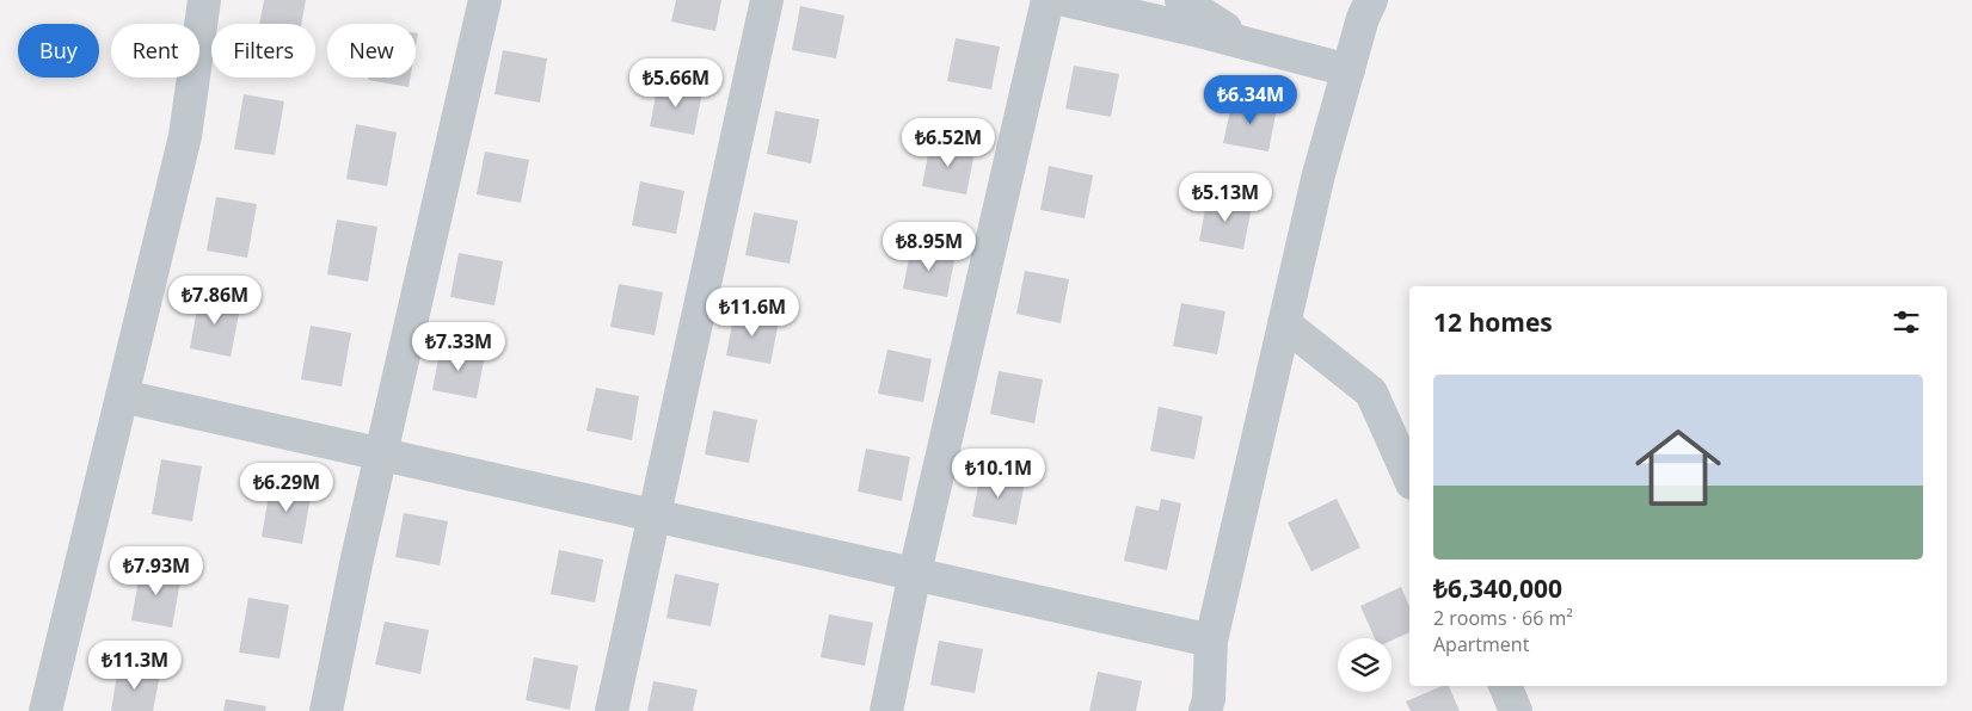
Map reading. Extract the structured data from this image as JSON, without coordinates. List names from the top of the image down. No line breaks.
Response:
{"page":{"chip":["Buy","Rent","Filters","New"],"price":["₺5.66M","₺6.34M","₺6.52M","₺5.13M","₺8.95M","₺7.86M","₺11.6M","₺7.33M","₺10.1M","₺6.29M","₺7.93M","₺11.3M"],"heading":"12 homes","list":[{"name":"₺6,340,000","note":"2 rooms · 66 m² · Apartment"}]}}
